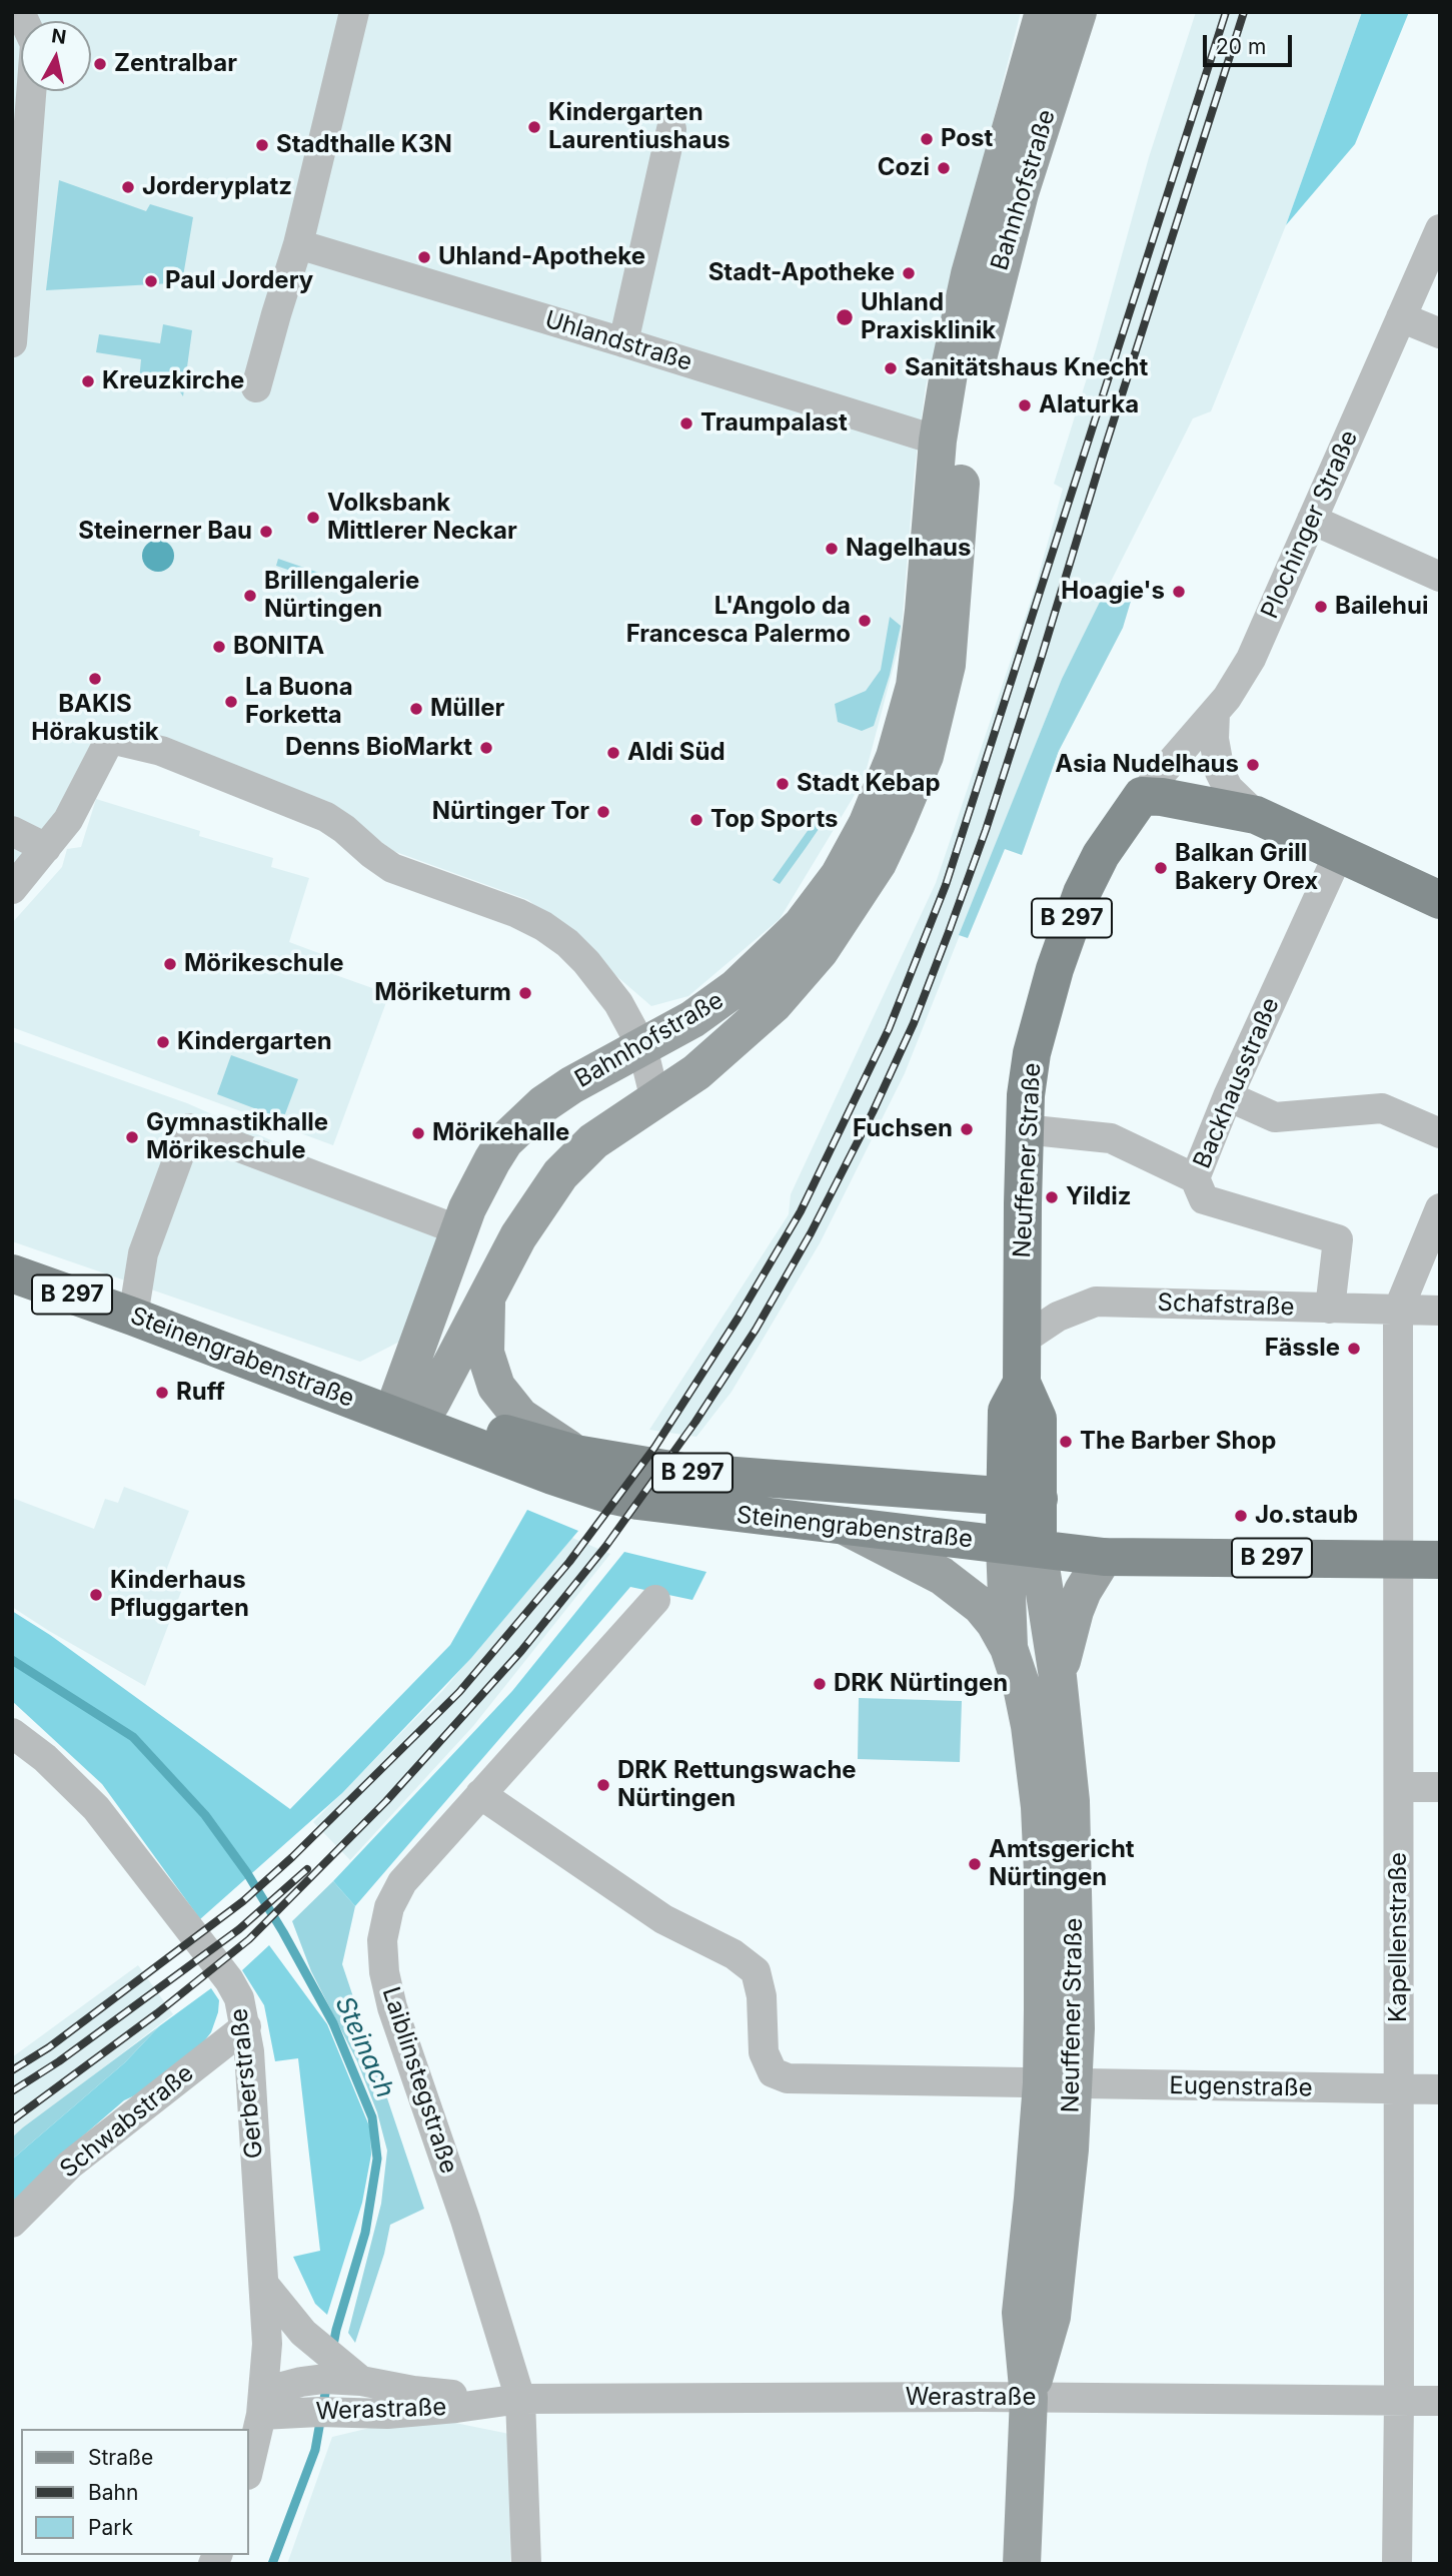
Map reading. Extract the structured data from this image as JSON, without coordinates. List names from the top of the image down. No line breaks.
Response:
{"streets":{"main road":["Bahnhofstraße","B 297","Neuffener Straße","Steinengrabenstraße"],"street":["Uhlandstraße","Plochinger Straße","Backhausstraße","Schafstraße","Kapellenstraße","Laiblinstegstraße","Gerberstraße","Eugenstraße","Schwabstraße","Werastraße"]},"crossings":[["Bahnhofstraße","Uhlandstraße"],["Bahnhofstraße","Steinengrabenstraße"],["Plochinger Straße","Neuffener Straße"],["B 297","Neuffener Straße"],["B 297","Steinengrabenstraße"],["B 297","Kapellenstraße"],["Backhausstraße","Schafstraße"],["Neuffener Straße","Schafstraße"],["Neuffener Straße","Steinengrabenstraße"],["Neuffener Straße","Laiblinstegstraße"],["Neuffener Straße","Eugenstraße"],["Neuffener Straße","Werastraße"],["Schafstraße","Kapellenstraße"],["Kapellenstraße","Eugenstraße"],["Kapellenstraße","Werastraße"],["Laiblinstegstraße","Werastraße"],["Gerberstraße","Schwabstraße"],["Gerberstraße","Werastraße"]],"water":["Steinach"],"places":["Zentralbar","Kindergarten Laurentiushaus","Post","Stadthalle K3N","Cozi","Jorderyplatz","Uhland-Apotheke","Stadt-Apotheke","Paul Jordery","Uhland Praxisklinik","Sanitätshaus Knecht","Kreuzkirche","Alaturka","Traumpalast","Volksbank Mittlerer Neckar","Steinerner Bau","Nagelhaus","Hoagie's","Brillengalerie Nürtingen","Bailehui","L'Angolo da Francesca Palermo","BONITA","BAKIS Hörakustik","La Buona Forketta","Müller","Denns BioMarkt","Aldi Süd","Asia Nudelhaus","Stadt Kebap","Nürtinger Tor","Top Sports","Balkan Grill Bakery Orex","Mörikeschule","Möriketurm","Kindergarten","Fuchsen","Mörikehalle","Gymnastikhalle Mörikeschule","Yildiz","Fässle","Ruff","The Barber Shop","Jo.staub","Kinderhaus Pfluggarten","DRK Nürtingen","DRK Rettungswache Nürtingen","Amtsgericht Nürtingen"],"legend":["Straße","Bahn","Park"],"scale_bar":"20 m","north":"top"}
